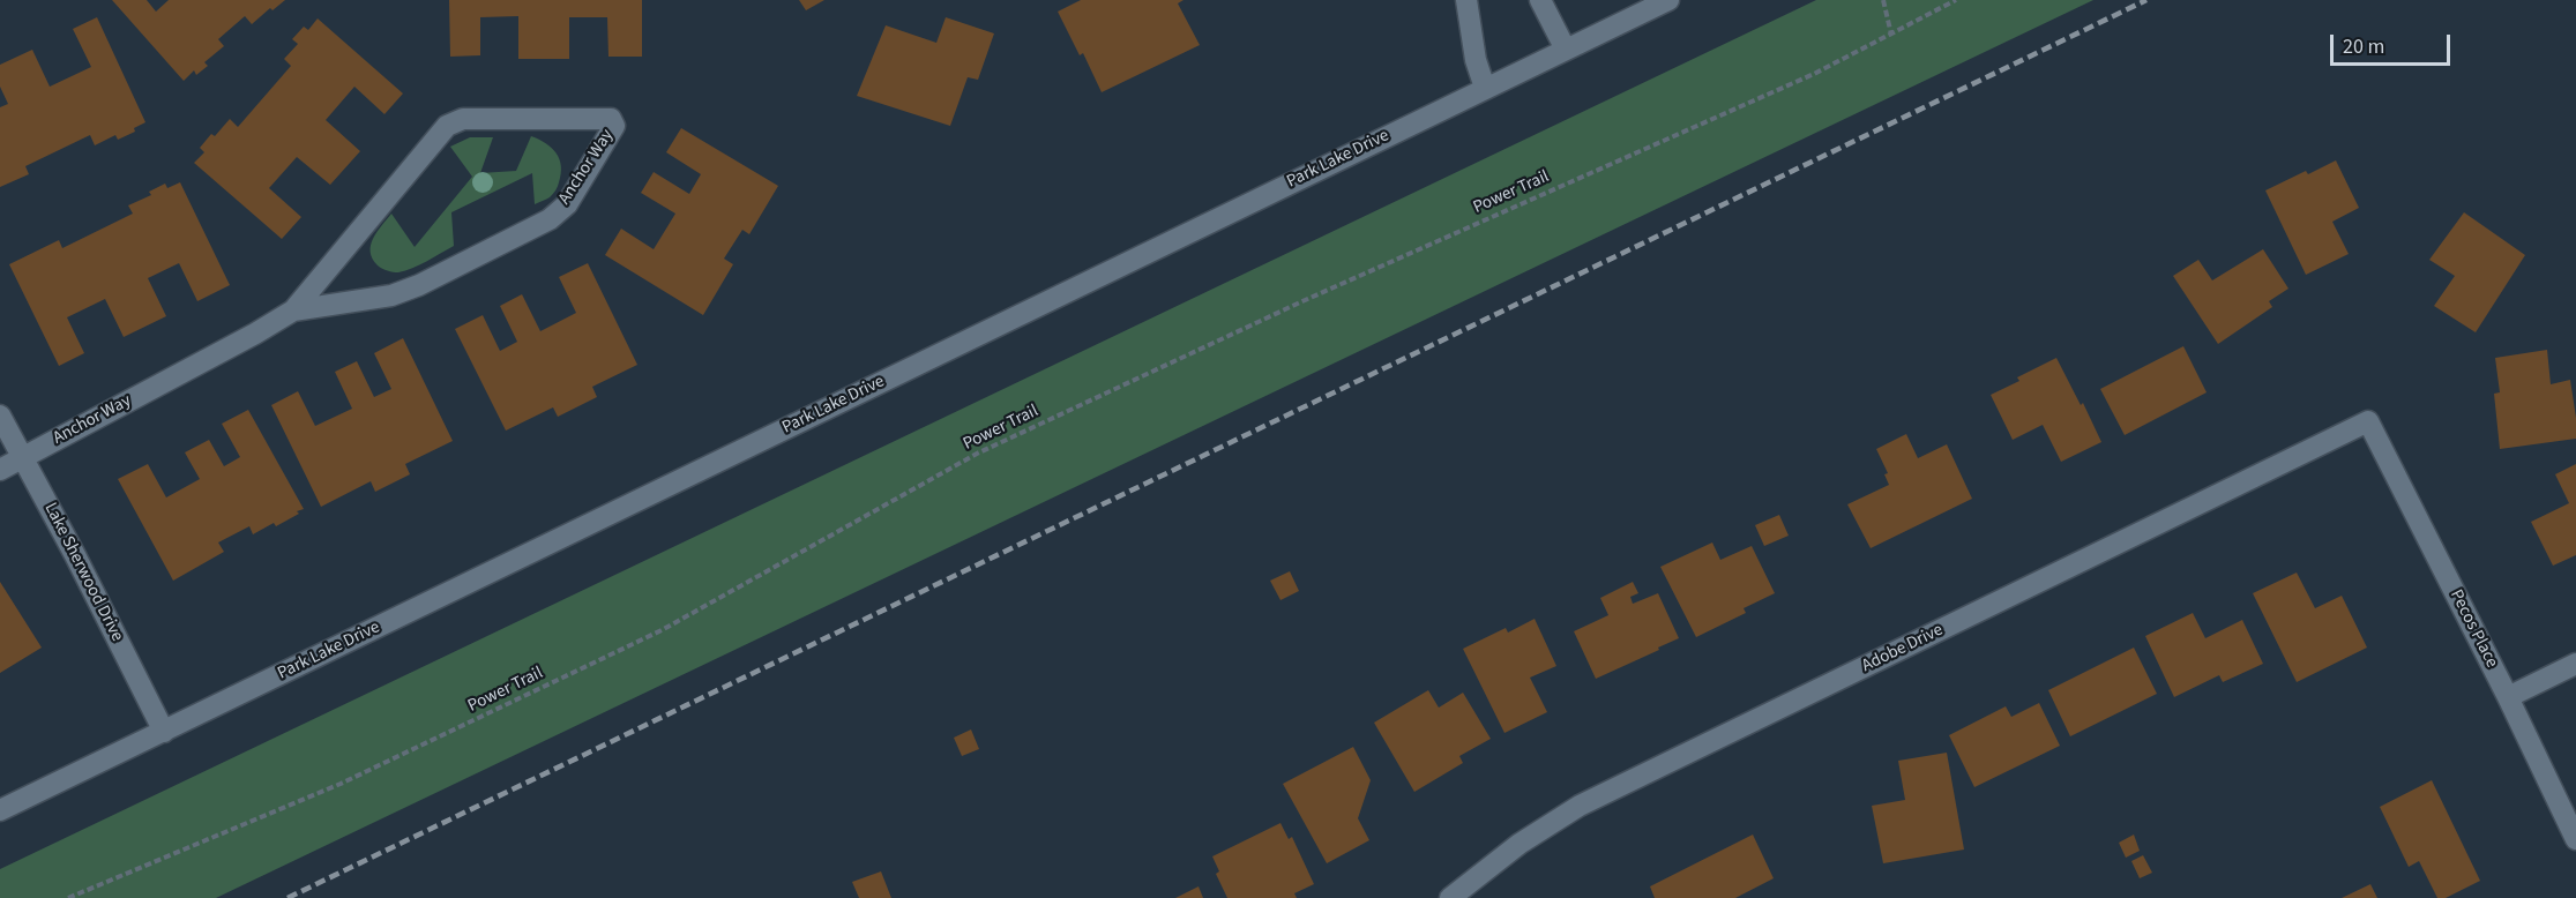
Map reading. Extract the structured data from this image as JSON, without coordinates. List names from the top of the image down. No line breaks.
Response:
{"streets":{"street":["Park Lake Drive","Anchor Way","Lake Sherwood Drive","Pecos Place","Adobe Drive"],"path":["Power Trail"]},"crossings":[["Park Lake Drive","Lake Sherwood Drive"],["Anchor Way","Lake Sherwood Drive"],["Pecos Place","Adobe Drive"]],"scale_bar":"20 m"}
